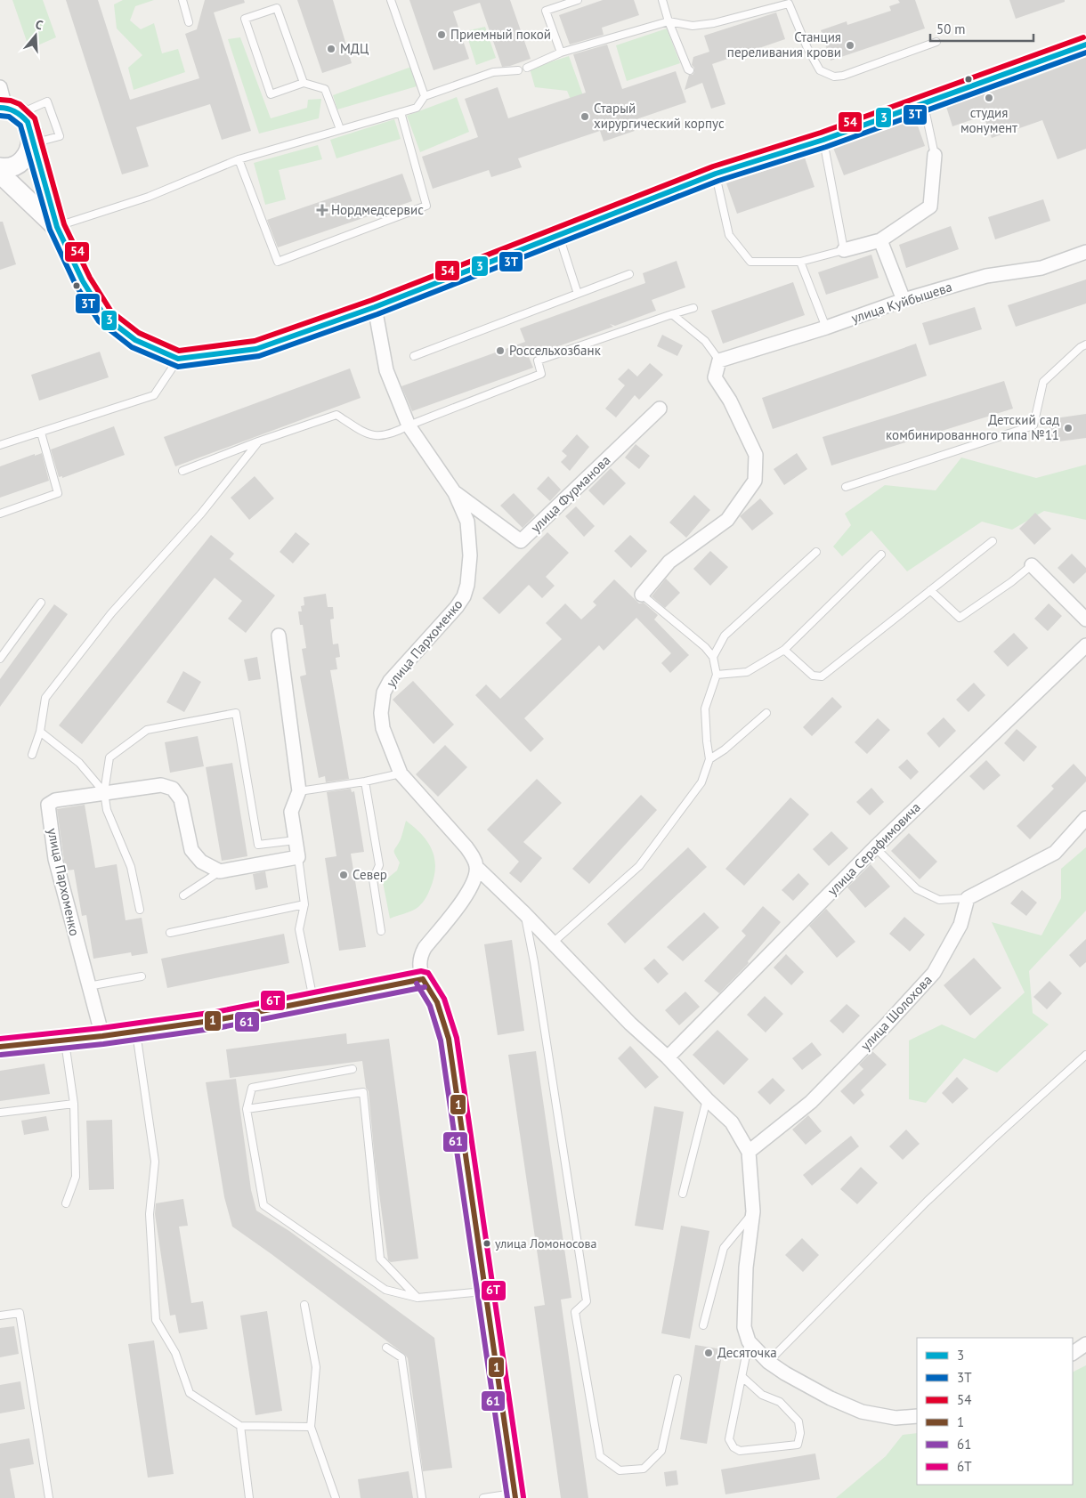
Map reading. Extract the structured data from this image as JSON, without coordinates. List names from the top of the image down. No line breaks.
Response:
{"streets":{"street":["улица Куйбышева","улица Фурманова","улица Пархоменко","улица Серафимовича","улица Шолохова"]},"crossings":[["улица Фурманова","улица Пархоменко"]],"places":{"other":["Приемный покой","Станция переливания крови","МДЦ","студия монумент","Старый хирургический корпус","Россельхозбанк","Детский сад комбинированного типа №11","Север","улица Ломоносова","Десяточка"],"health":["Нордмедсервис"]},"lines":["transit line 54","transit line 3","transit line 3Т","transit line 6Т","transit line 1","transit line 61"],"legend":["3","3Т","54","1","61","6Т"],"scale_bar":"50 m","north":"top"}
